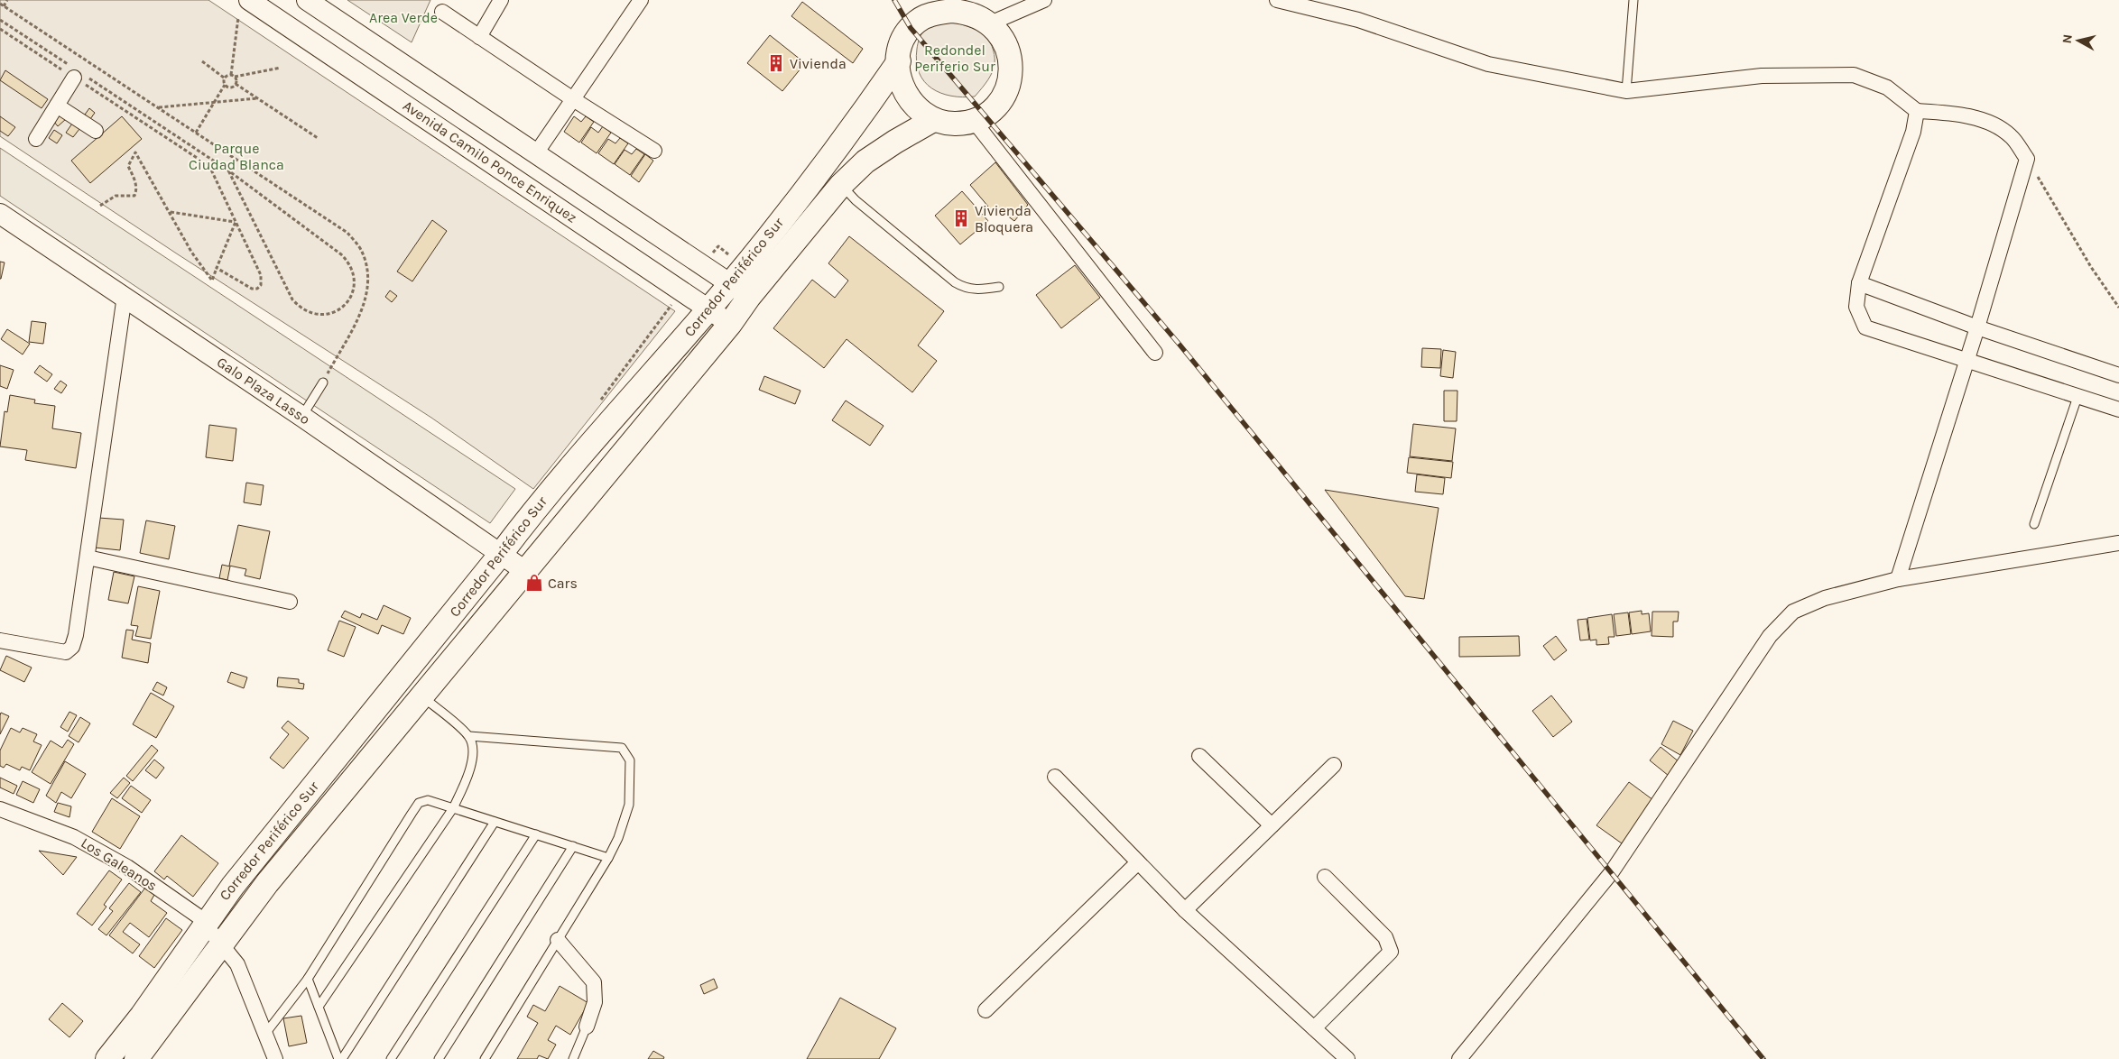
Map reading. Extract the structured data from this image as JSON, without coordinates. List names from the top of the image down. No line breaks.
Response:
{"streets":{"main road":["Avenida Camilo Ponce Enriquez","Corredor Periférico Sur","Galo Plaza Lasso"],"street":["Los Galeanos"]},"crossings":[["Avenida Camilo Ponce Enriquez","Corredor Periférico Sur"],["Corredor Periférico Sur","Galo Plaza Lasso"],["Corredor Periférico Sur","Los Galeanos"]],"parks":["Area Verde","Redondel Periferio Sur","Parque Ciudad Blanca"],"places":{"building":["Vivienda","Vivienda Bloquera"],"shop":["Cars"]},"north":"left"}
